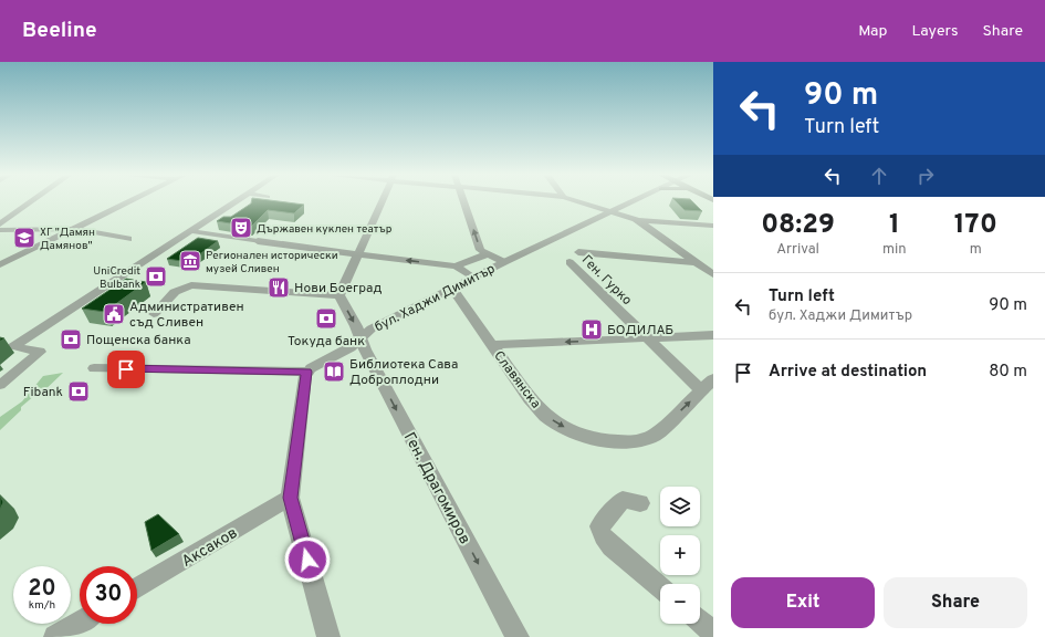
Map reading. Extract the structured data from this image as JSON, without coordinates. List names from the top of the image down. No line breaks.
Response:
{"streets":{"street":["Ген. Гурко","бул. Хаджи Димитър","Славянска","Ген. Драгомиров","Аксаков"]},"crossings":[["Ген. Гурко","Славянска"],["бул. Хаджи Димитър","Славянска"],["бул. Хаджи Димитър","Ген. Драгомиров"]],"one_way":["Ген. Драгомиров"],"places":{"theatre":["Държавен куклен театър"],"school or university":["ХГ \"Дамян Дамянов\""],"museum":["Регионален исторически музей Сливен"],"bank":["UniCredit Bulbank","Токуда банк","Пощенска банка","Fibank"],"restaurant":["Нови Боеград"],"public building":["Административен съд Сливен"],"hospital":["БОДИЛАБ"],"library":["Библиотека Сава Доброплодни"]},"page":{"header":"Beeline","nav":["Map","Layers","Share"],"turn":["90 m","Turn left"],"eta":["08:29","Arrival","1","min","170","m"],"list":[{"name":"Turn left","note":"бул. Хаджи Димитър","value":"90 m"},{"name":"Arrive at destination","value":"80 m"}],"map_buttons":["+","−"],"speed":"20 km/h","limit":"30","buttons":["Exit","Share"]}}
